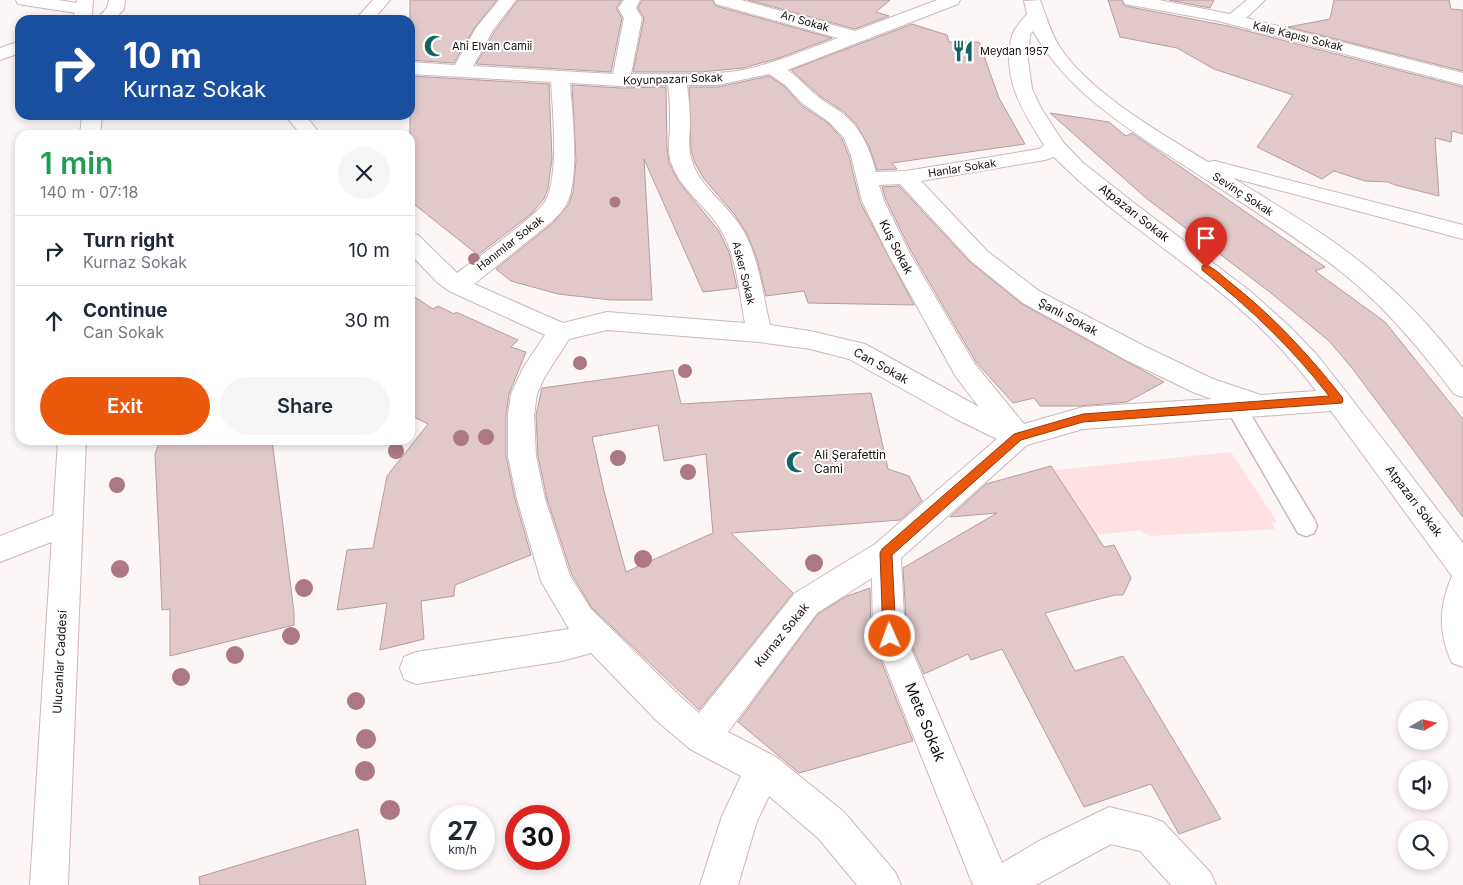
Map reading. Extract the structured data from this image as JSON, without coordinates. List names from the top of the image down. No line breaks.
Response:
{"streets":{"street":["Kale Kapısı Sokak","Koyunpazarı Sokak","Hanlar Sokak","Sevinç Sokak","Atpazarı Sokak","Hanımlar Sokak","Kuş Sokak","Asker Sokak","Şanlı Sokak","Can Sokak","Kurnaz Sokak","Ulucanlar Caddesi","Mete Sokak"]},"crossings":[["Koyunpazarı Sokak","Hanımlar Sokak"],["Koyunpazarı Sokak","Kuş Sokak"],["Koyunpazarı Sokak","Asker Sokak"],["Hanlar Sokak","Atpazarı Sokak"],["Hanlar Sokak","Kuş Sokak"],["Hanlar Sokak","Şanlı Sokak"],["Sevinç Sokak","Atpazarı Sokak"],["Kuş Sokak","Can Sokak"],["Kuş Sokak","Kurnaz Sokak"],["Asker Sokak","Can Sokak"],["Can Sokak","Kurnaz Sokak"],["Kurnaz Sokak","Mete Sokak"]],"places":{"mosque":["Ahi Elvan Camii","Ali Şerafettin Cami"],"restaurant":["Meydan 1957"]},"north":"right","page":{"turn":["10 m","Kurnaz Sokak"],"heading":["1 min","140 m · 07:18"],"list":[{"name":"Turn right","note":"Kurnaz Sokak","value":"10 m"},{"name":"Continue","note":"Can Sokak","value":"30 m"}],"buttons":["Exit","Share"],"speed":"27 km/h","limit":"30"}}
